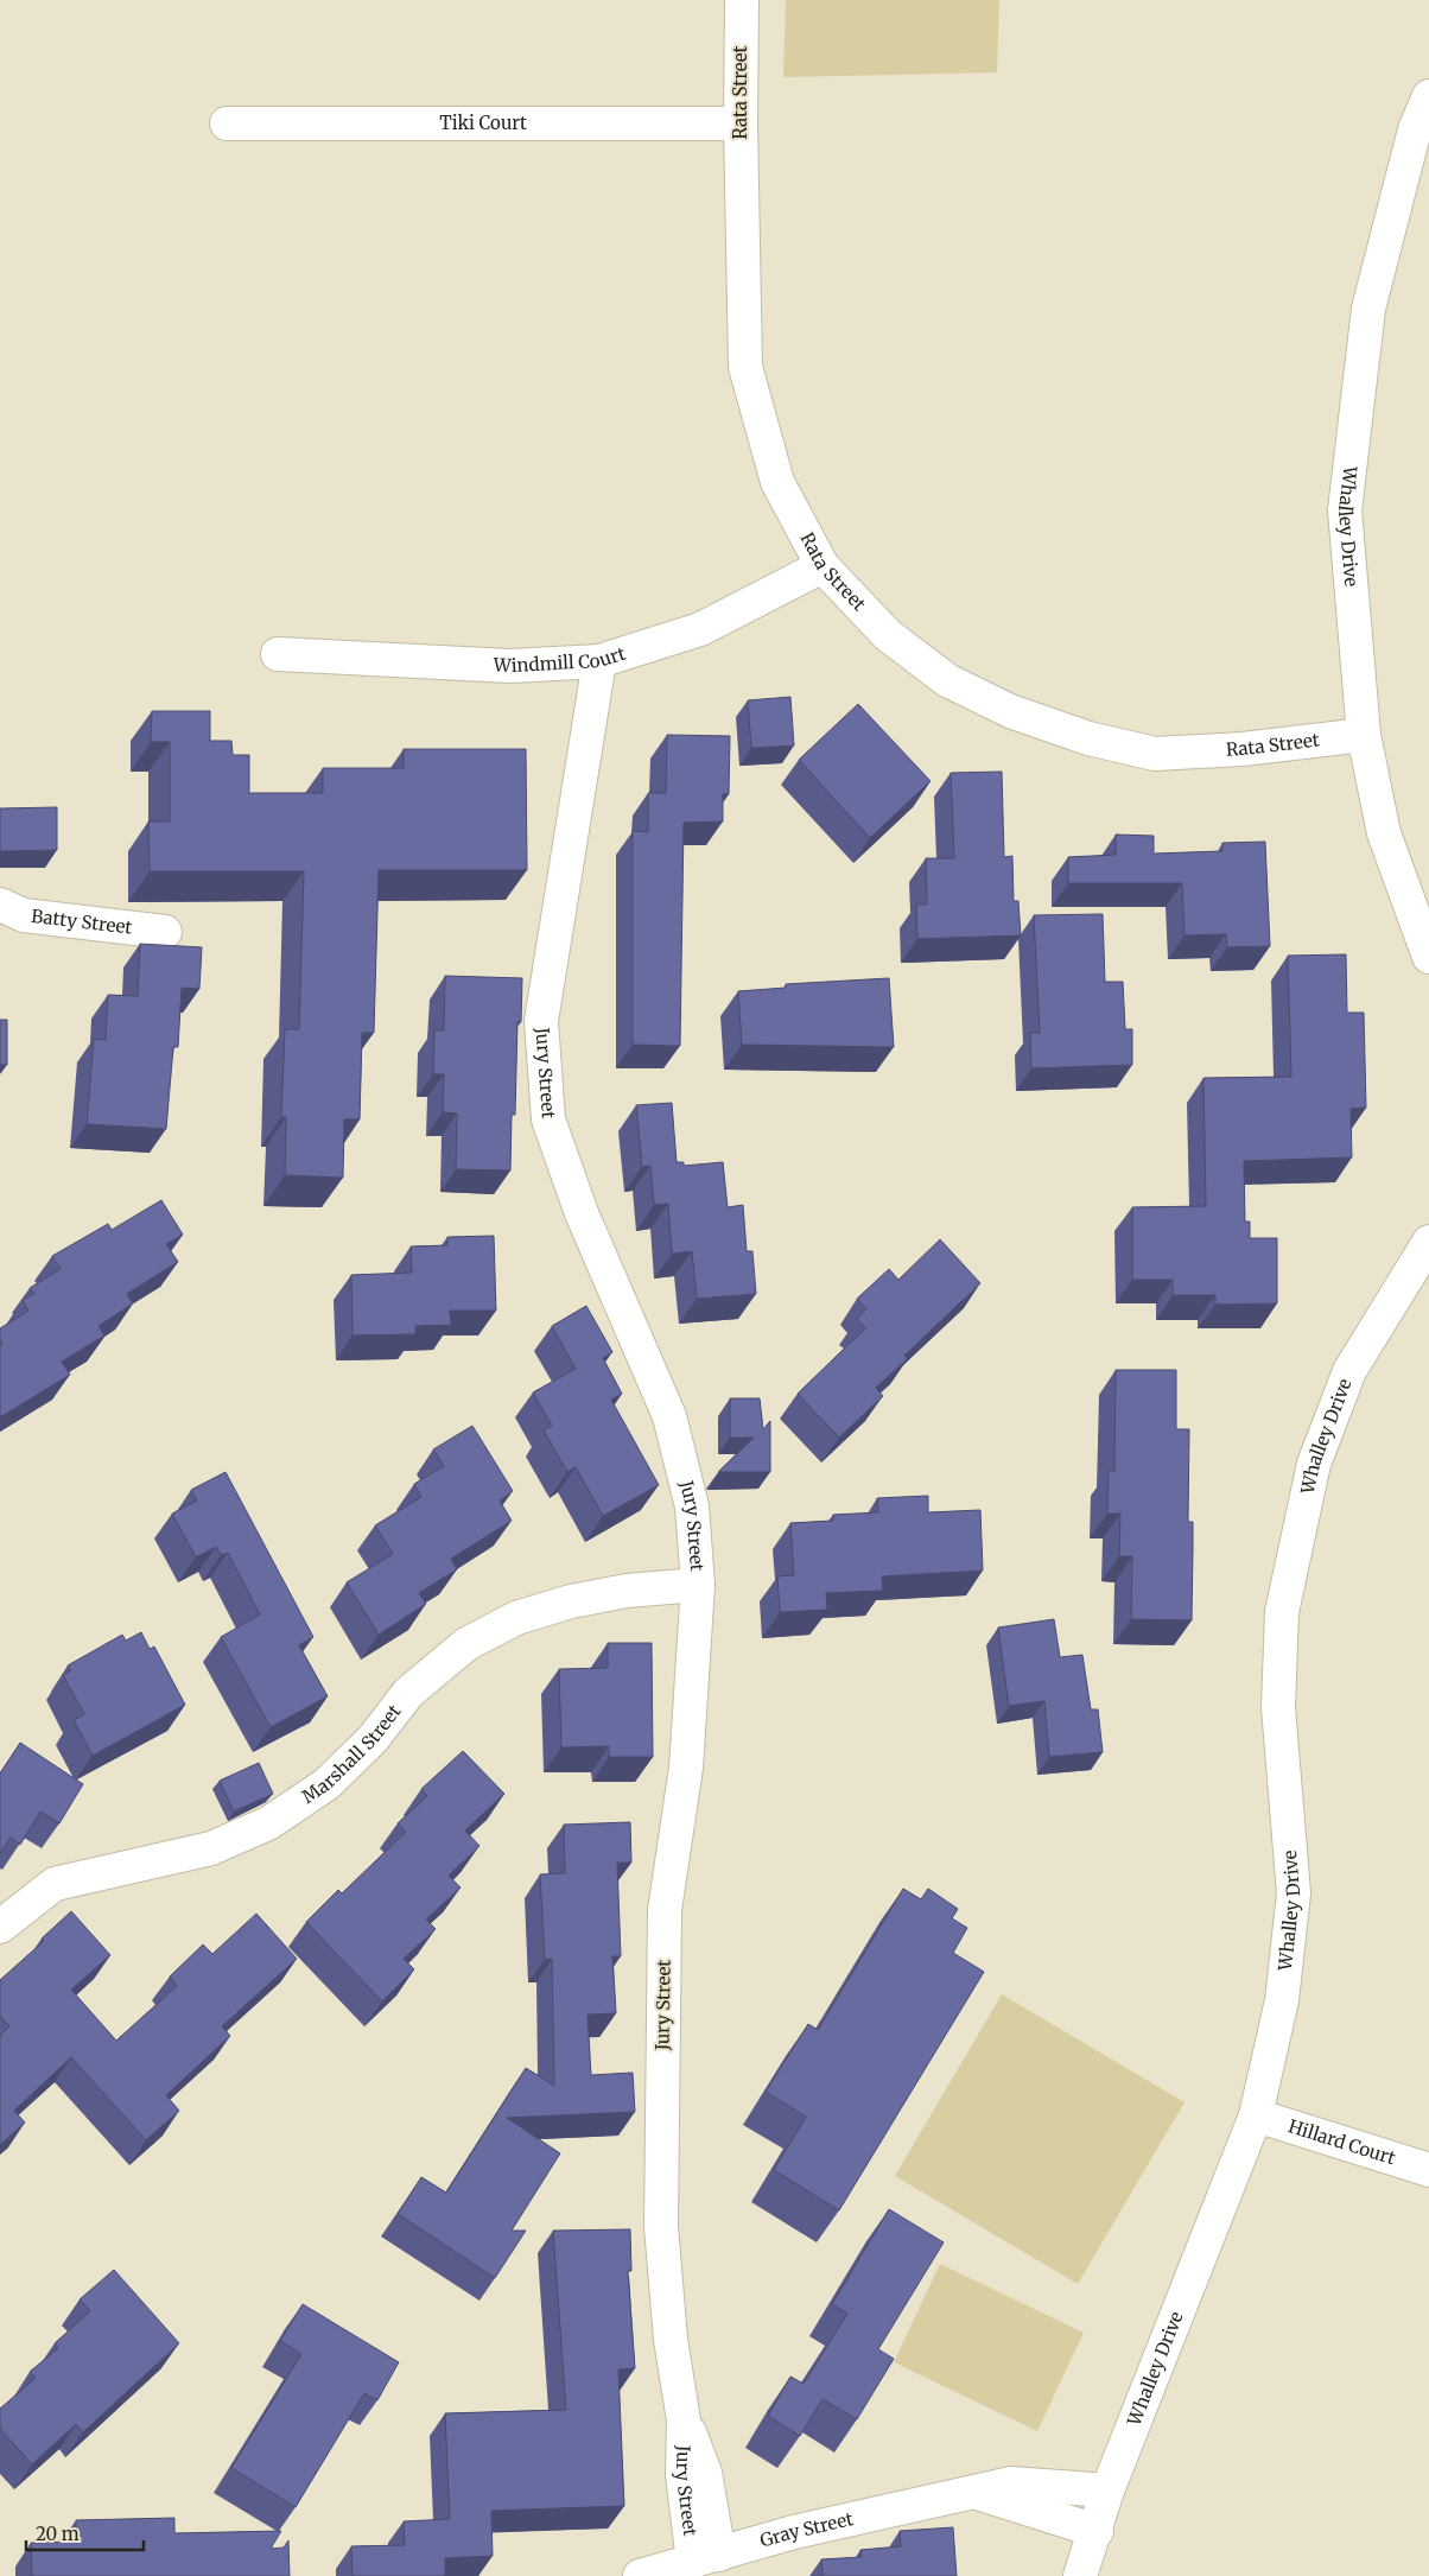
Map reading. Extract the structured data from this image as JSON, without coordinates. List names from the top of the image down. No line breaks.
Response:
{"streets":{"street":["Rata Street","Tiki Court","Whalley Drive","Windmill Court","Batty Street","Jury Street","Marshall Street","Hillard Court","Gray Street"]},"crossings":[["Rata Street","Tiki Court"],["Rata Street","Whalley Drive"],["Rata Street","Windmill Court"],["Whalley Drive","Hillard Court"],["Whalley Drive","Gray Street"],["Windmill Court","Jury Street"],["Jury Street","Marshall Street"],["Jury Street","Gray Street"]],"scale_bar":"20 m"}
